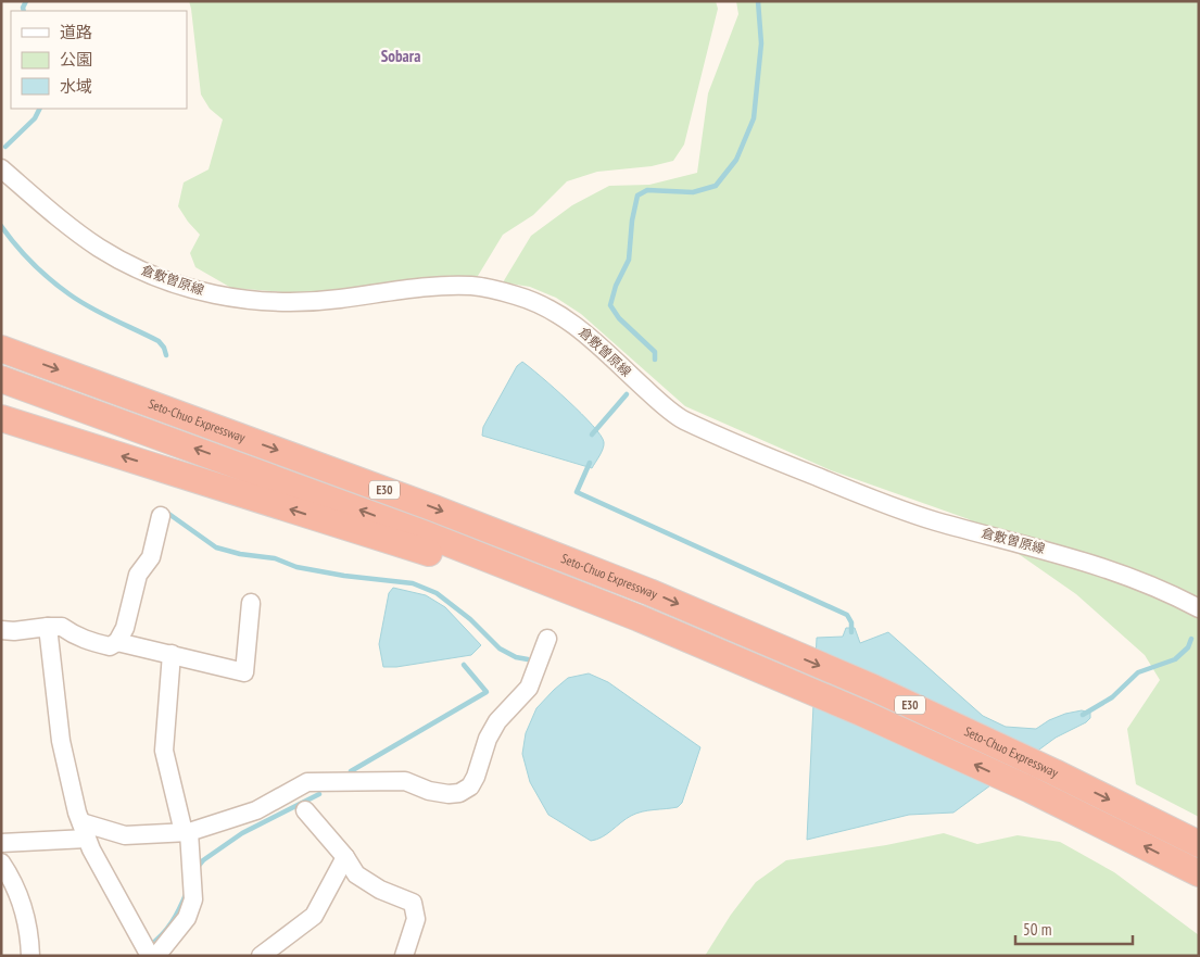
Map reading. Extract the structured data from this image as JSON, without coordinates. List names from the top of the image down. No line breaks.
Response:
{"streets":{"highway":["Seto-Chuo Expressway","E30"],"street":["倉敷曽原線"]},"districts":["Sobara"],"legend":["道路","公園","水域"],"scale_bar":"50 m"}
